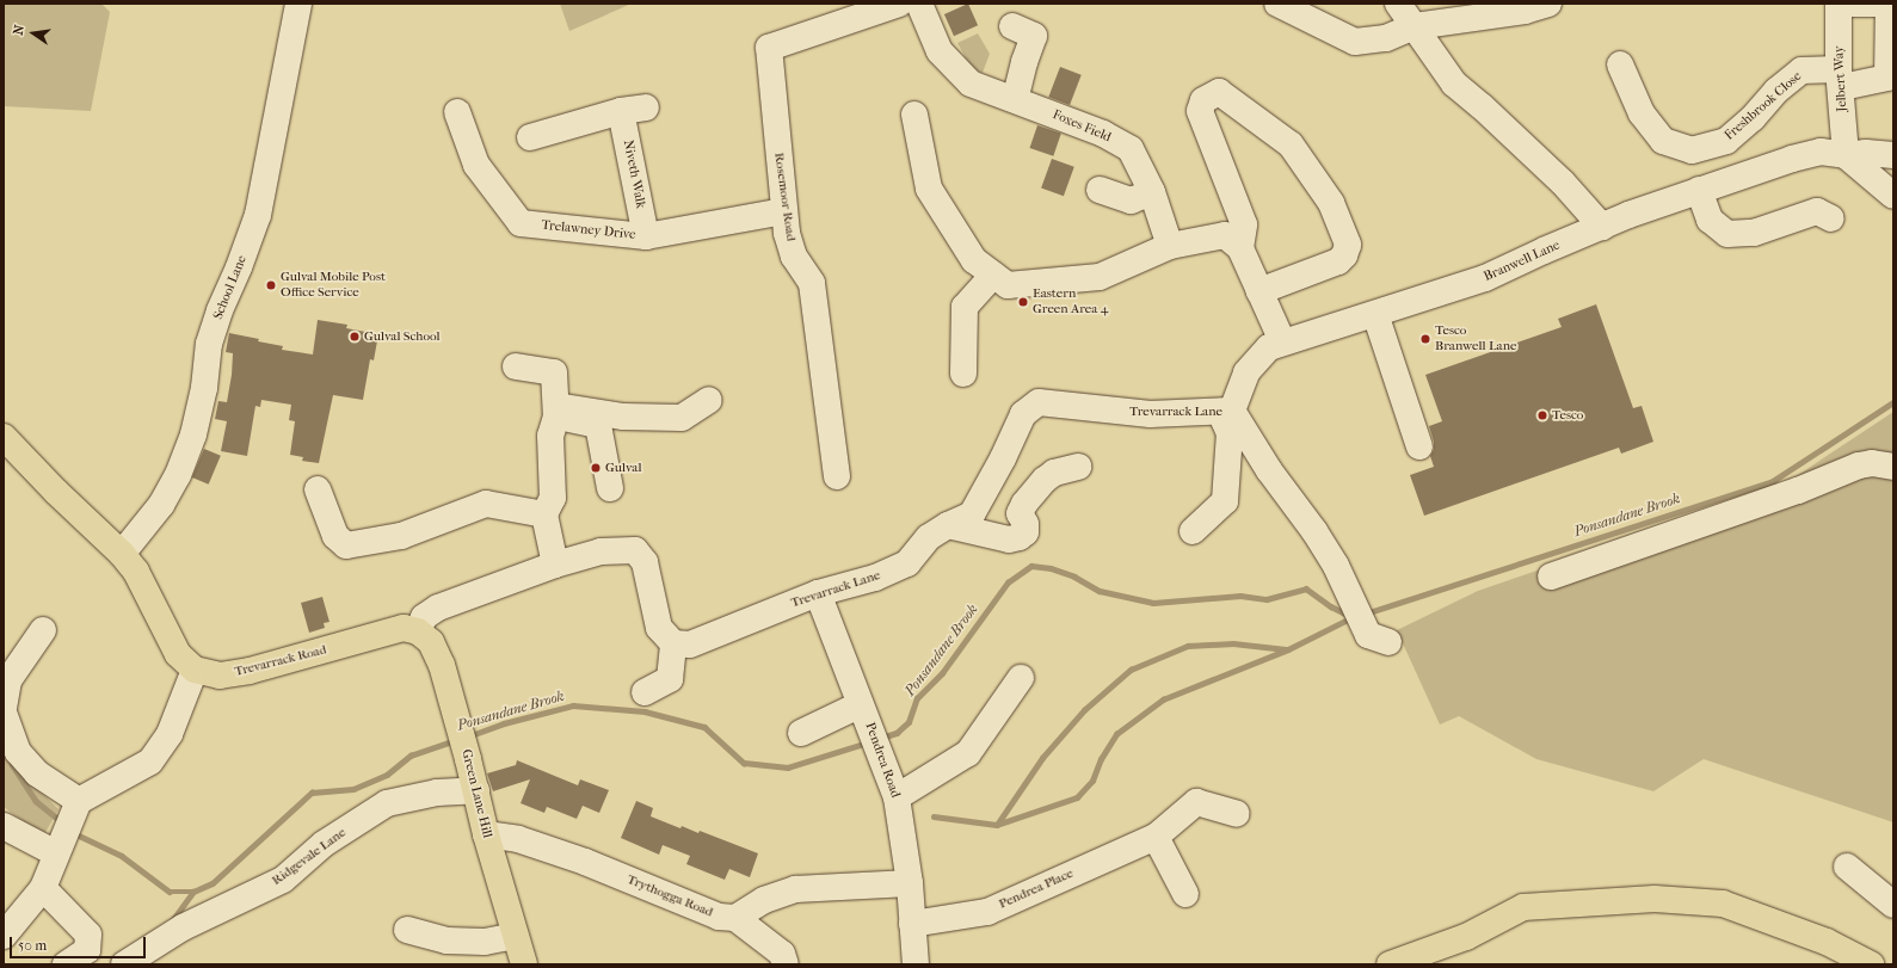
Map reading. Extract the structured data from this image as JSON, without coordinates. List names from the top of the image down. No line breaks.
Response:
{"streets":{"main road":["Trevarrack Road","Green Lane Hill"],"street":["Jelbert Way","Freshbrook Close","Foxes Field","Niveth Walk","Rosemoor Road","Trelawney Drive","Branwell Lane","School Lane","Trevarrack Lane","Pendrea Road","Ridgevale Lane","Pendrea Place","Trythogga Road"]},"crossings":[["Jelbert Way","Freshbrook Close"],["Jelbert Way","Branwell Lane"],["Niveth Walk","Trelawney Drive"],["Rosemoor Road","Trelawney Drive"],["Branwell Lane","Trevarrack Lane"],["Trevarrack Lane","Pendrea Road"],["Trevarrack Road","Green Lane Hill"],["Pendrea Road","Pendrea Place"],["Green Lane Hill","Ridgevale Lane"],["Green Lane Hill","Trythogga Road"]],"water":["Ponsandane Brook"],"places":["Gulval Mobile Post Office Service","Eastern Green Area 4","Gulval School","Tesco Branwell Lane","Tesco","Gulval"],"scale_bar":"50 m","north":"left"}
